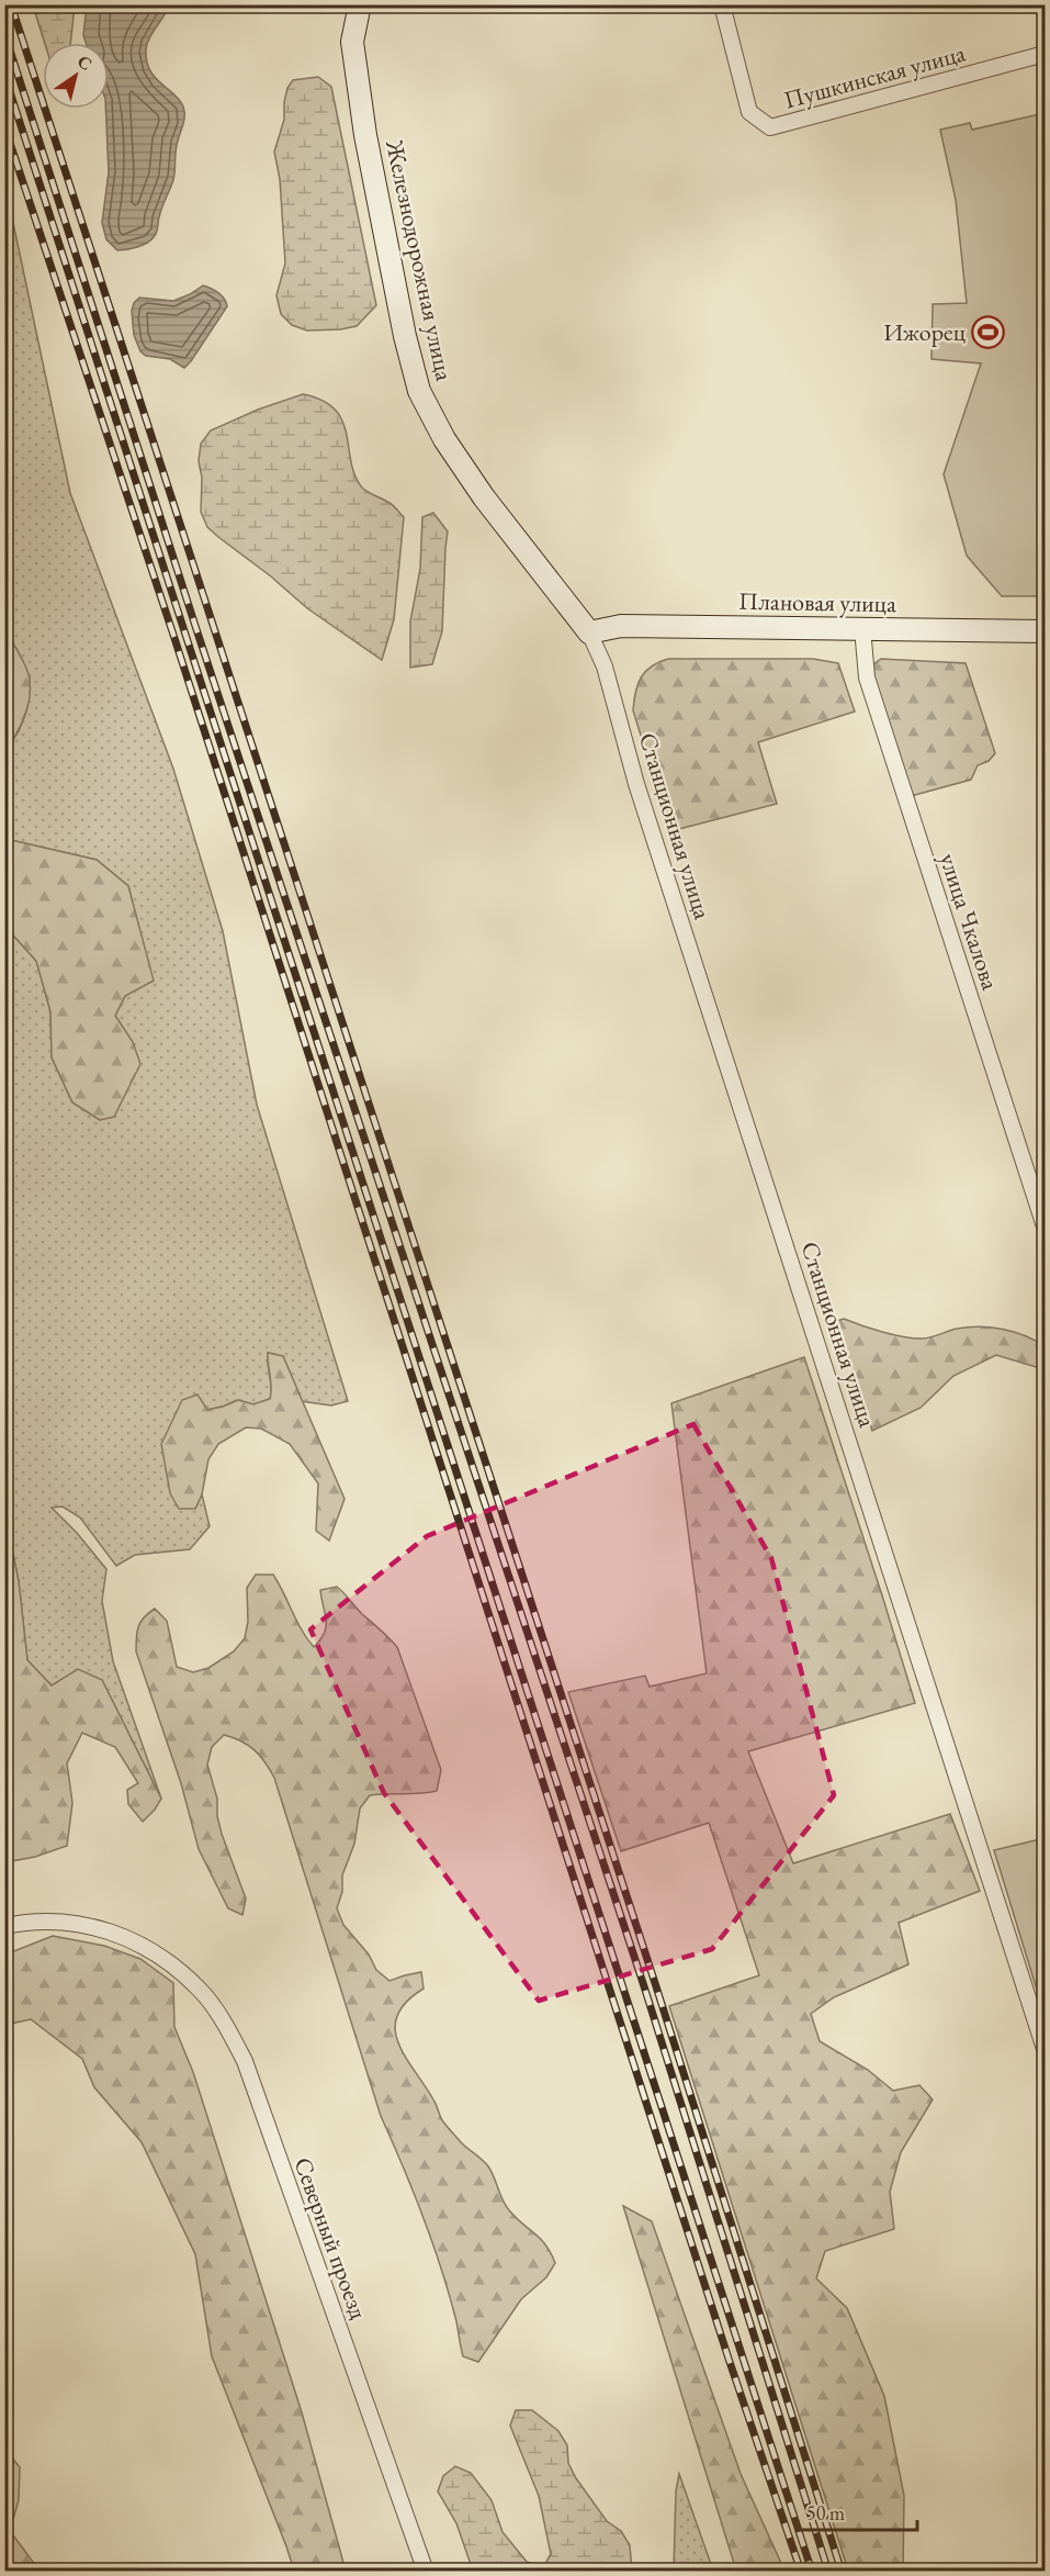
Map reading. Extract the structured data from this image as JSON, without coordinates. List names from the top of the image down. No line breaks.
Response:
{"streets":{"street":["Пушкинская улица","Железнодорожная улица","Плановая улица","Станционная улица","улица Чкалова","Северный проезд"]},"crossings":[["Железнодорожная улица","Плановая улица"],["Железнодорожная улица","Станционная улица"],["Плановая улица","Станционная улица"],["Плановая улица","улица Чкалова"]],"places":{"sports":["Ижорец"]},"scale_bar":"50 m","north":"top right"}
